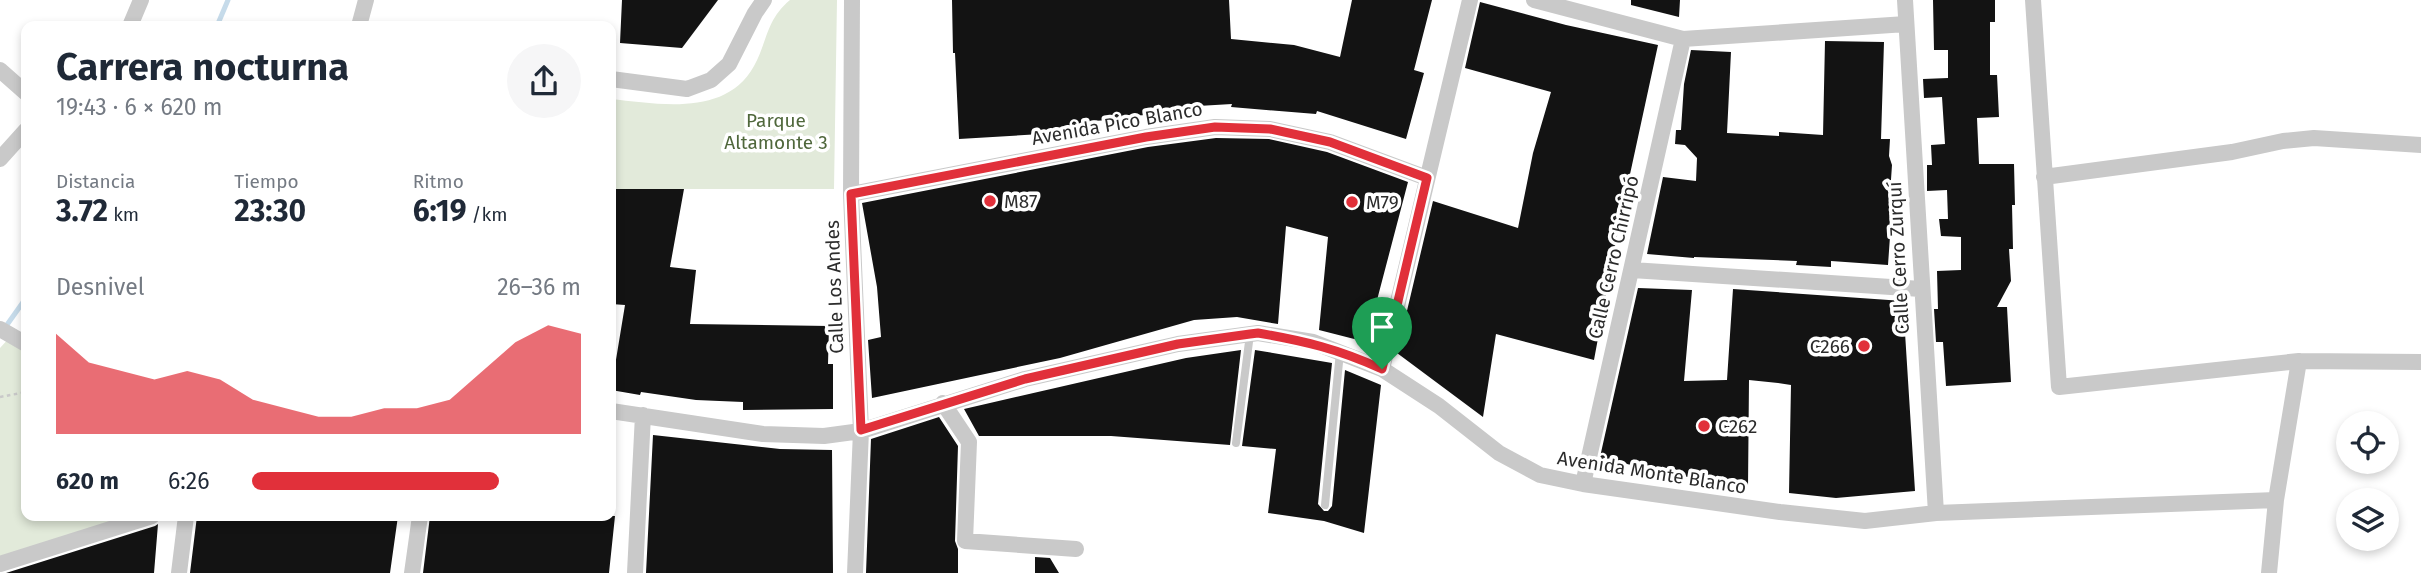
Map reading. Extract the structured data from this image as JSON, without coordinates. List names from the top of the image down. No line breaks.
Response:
{"streets":{"street":["Avenida Pico Blanco","Calle Cerro Chirripó","Calle Cerro Zurquí","Calle Los Andes","Avenida Monte Blanco"]},"crossings":[["Avenida Pico Blanco","Calle Los Andes"],["Calle Cerro Chirripó","Avenida Monte Blanco"],["Calle Cerro Zurquí","Avenida Monte Blanco"],["Calle Los Andes","Avenida Monte Blanco"]],"parks":["Parque Altamonte 3"],"places":["M87","M79","C266","C262"],"page":{"heading":["Carrera nocturna","19:43 · 6 × 620 m"],"stats":[["Distancia","3.72 km"],["Tiempo","23:30"],["Ritmo","6:19 /km"]],"chart":["Desnivel","26–36 m"],"list":[{"name":"620 m","note":"6:26"}]}}
